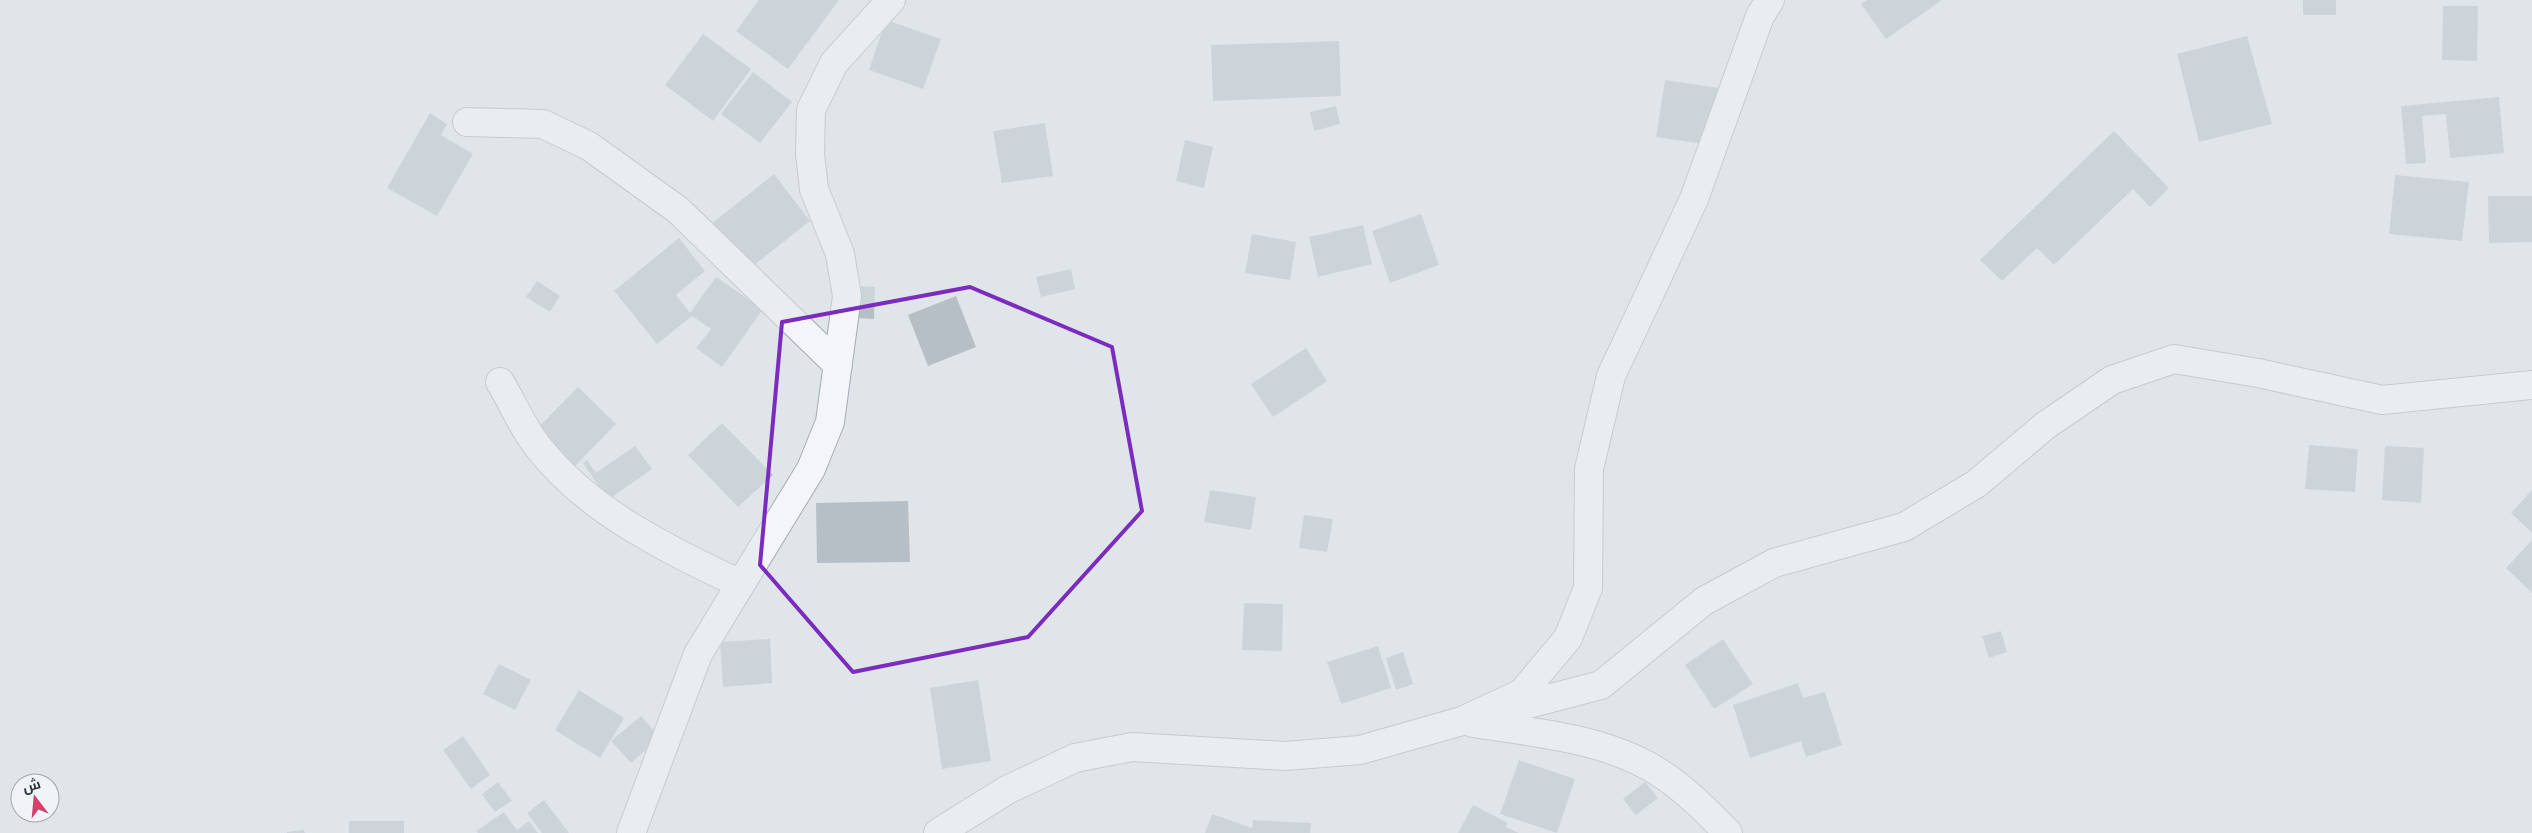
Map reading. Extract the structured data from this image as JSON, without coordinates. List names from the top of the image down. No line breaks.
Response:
{"north":"top"}
